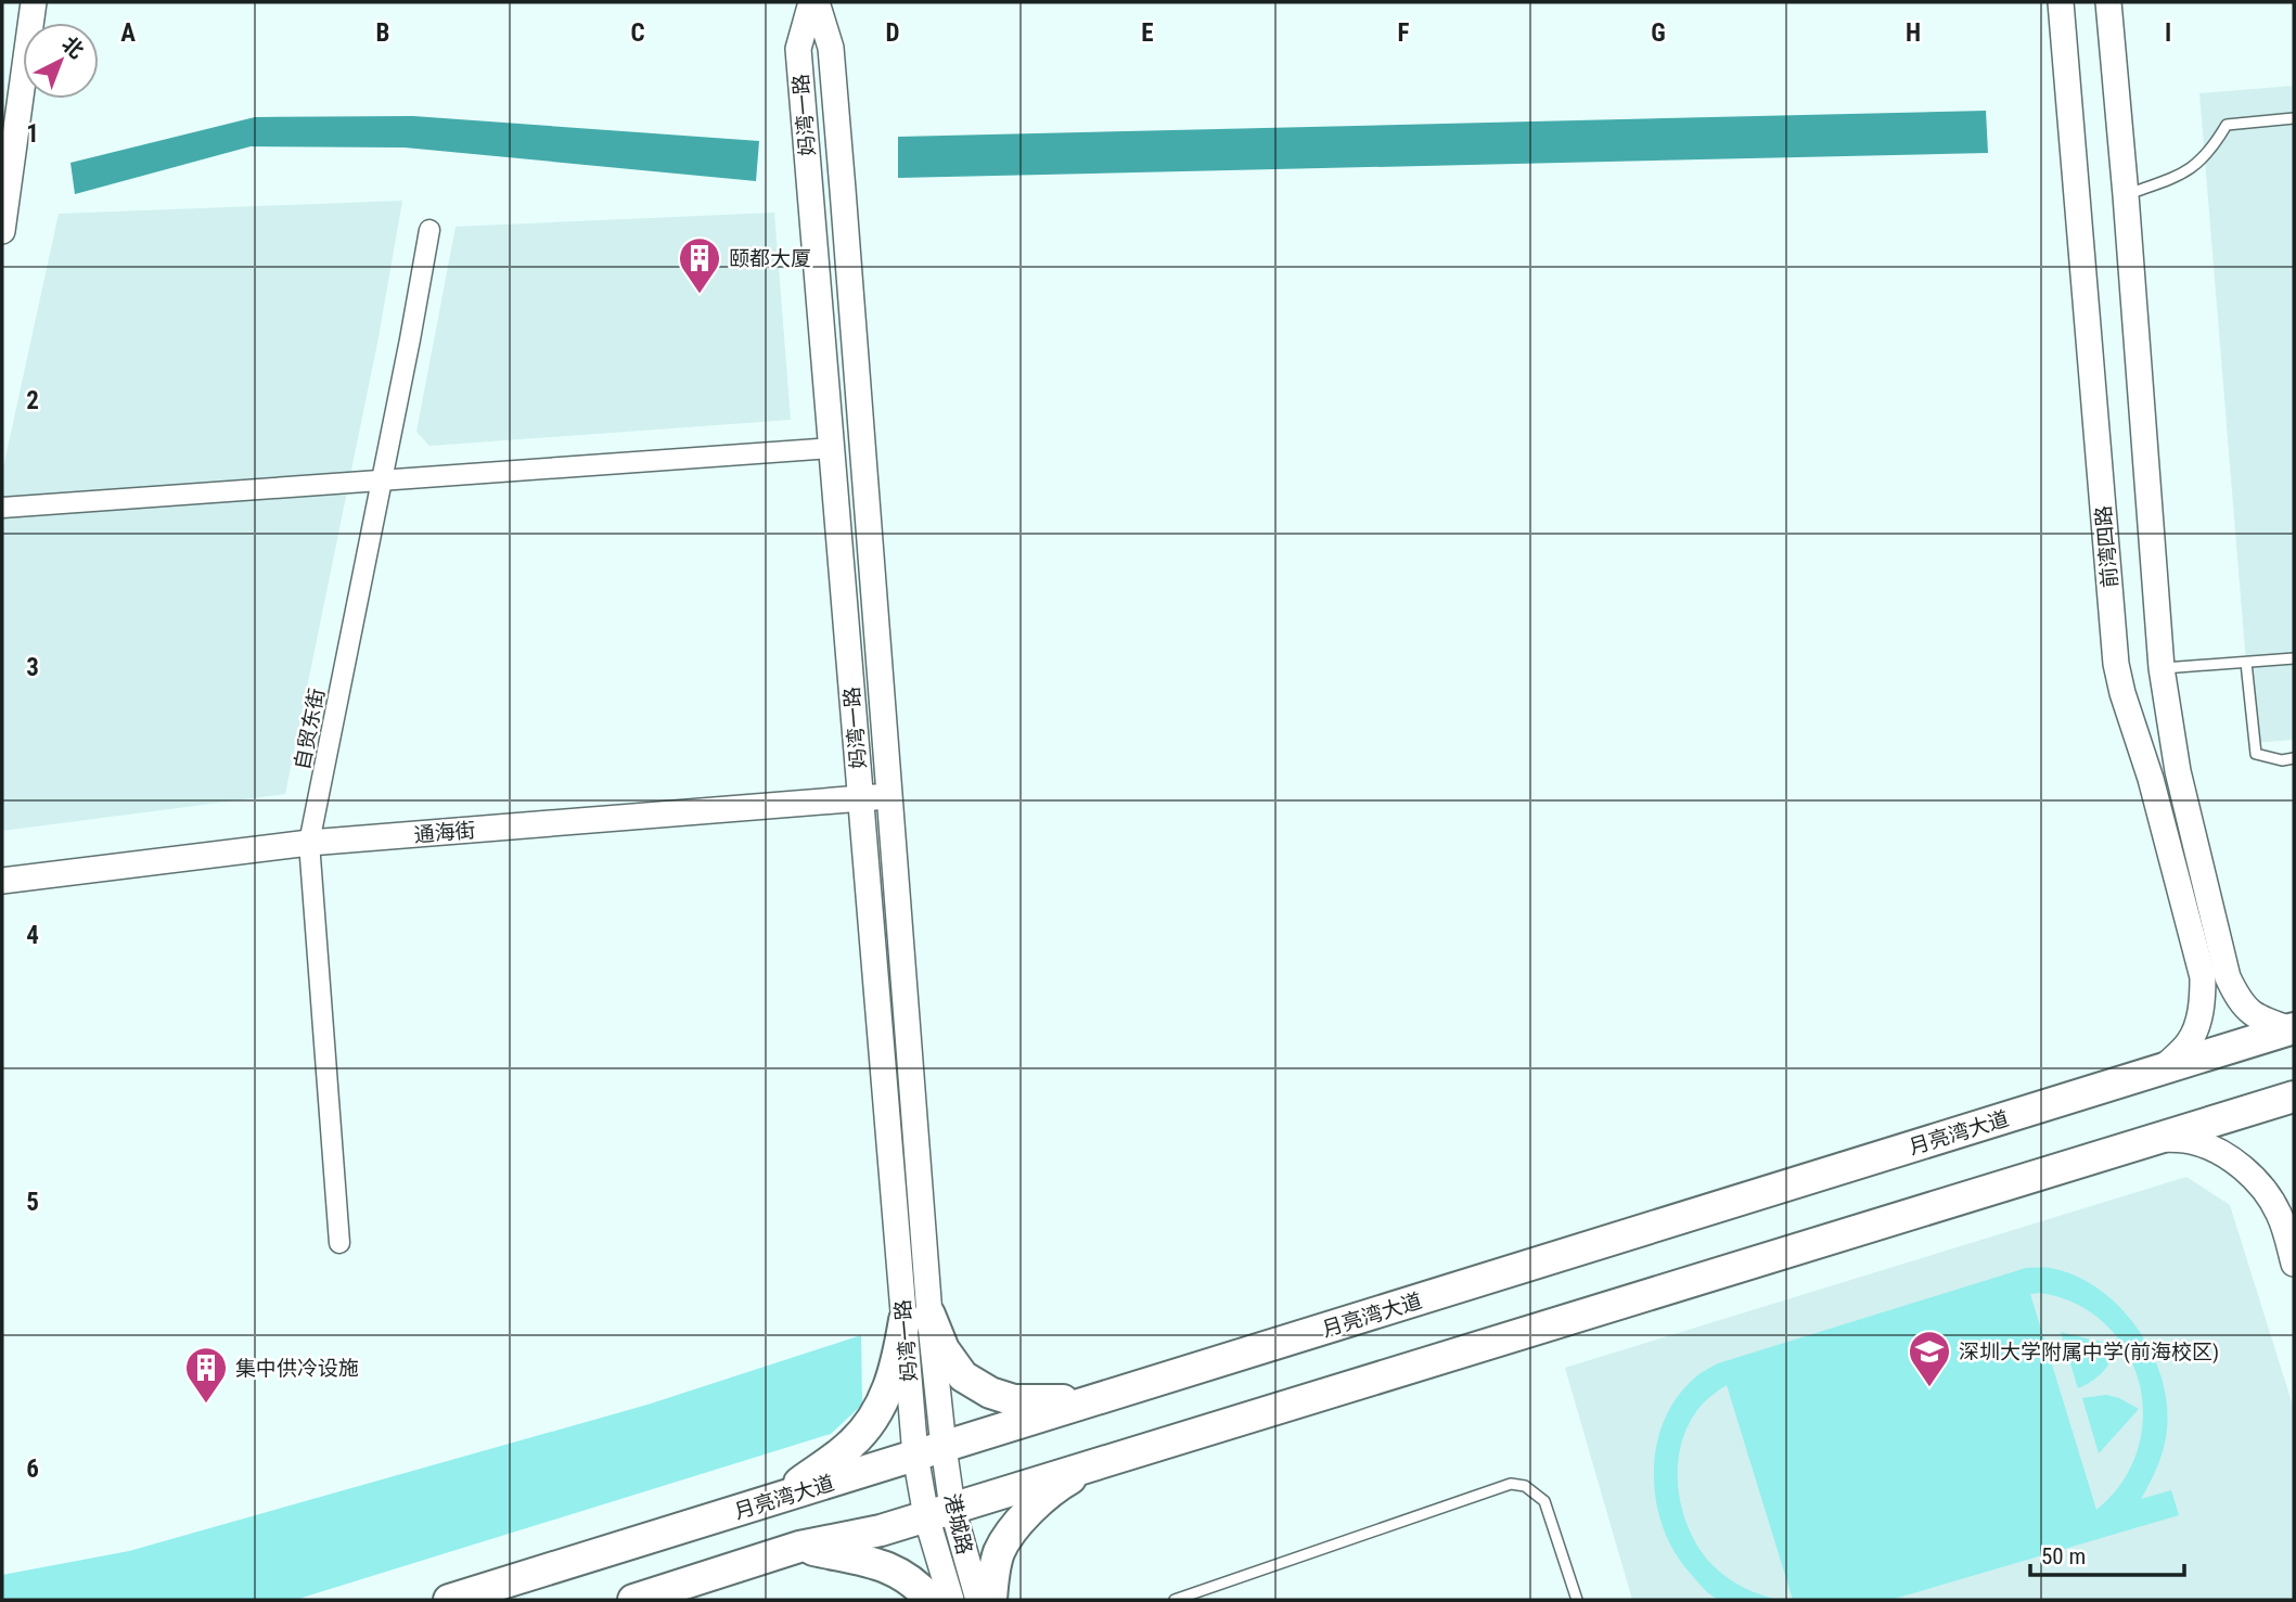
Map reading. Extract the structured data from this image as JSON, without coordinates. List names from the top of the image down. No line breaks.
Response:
{"streets":{"main road":["月亮湾大道"],"street":["妈湾一路","前湾四路","自贸东街","通海街","港城路"]},"crossings":[["妈湾一路","通海街"],["妈湾一路","月亮湾大道"],["妈湾一路","港城路"],["前湾四路","月亮湾大道"],["自贸东街","通海街"],["月亮湾大道","港城路"]],"places":{"building":["颐都大厦","集中供冷设施"],"school or university":["深圳大学附属中学(前海校区)"]},"scale_bar":"50 m","north":"top right","grid":{"columns":["A","B","C","D","E","F","G","H","I"],"rows":["1","2","3","4","5","6"]}}
